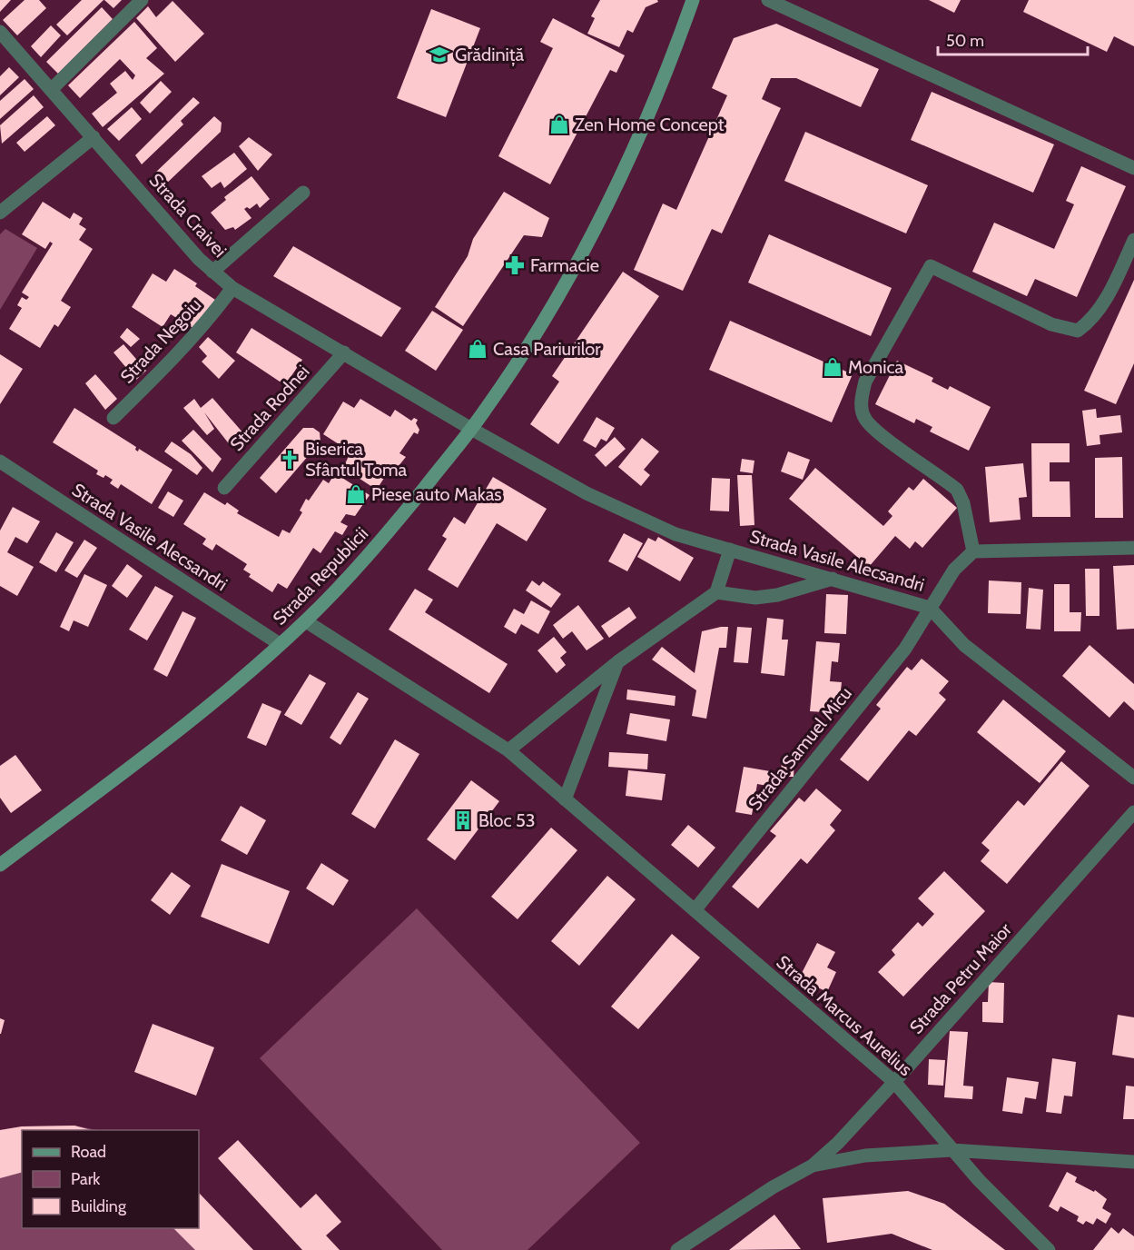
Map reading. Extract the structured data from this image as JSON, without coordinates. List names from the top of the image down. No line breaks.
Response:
{"streets":{"main road":["Strada Republicii"],"street":["Strada Craivei","Strada Negoiu","Strada Rodnei","Strada Vasile Alecsandri","Strada Samuel Micu","Strada Petru Maior","Strada Marcus Aurelius"]},"crossings":[["Strada Craivei","Strada Negoiu"],["Strada Craivei","Strada Rodnei"],["Strada Craivei","Strada Vasile Alecsandri"],["Strada Craivei","Strada Republicii"],["Strada Vasile Alecsandri","Strada Republicii"],["Strada Vasile Alecsandri","Strada Samuel Micu"],["Strada Samuel Micu","Strada Marcus Aurelius"],["Strada Petru Maior","Strada Marcus Aurelius"]],"places":{"school or university":["Grădiniță"],"shop":["Zen Home Concept","Casa Pariurilor","Monica","Piese auto Makas"],"pharmacy":["Farmacie"],"church":["Biserica Sfântul Toma"],"building":["Bloc 53"]},"legend":["Road","Park","Building"],"scale_bar":"50 m"}
